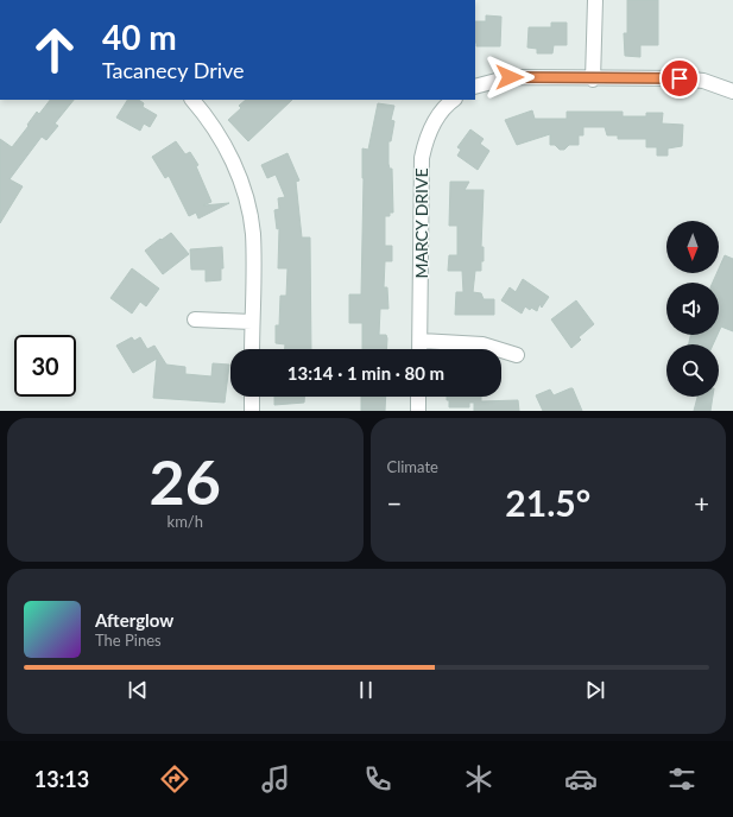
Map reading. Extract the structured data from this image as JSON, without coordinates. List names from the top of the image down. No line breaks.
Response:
{"streets":{"street":["MARCY DRIVE"]},"north":"bottom","page":{"turn":["40 m","Tacanecy Drive"],"limit":"30","trip":"13:14 · 1 min · 80 m","tile":[["26","km/h"],"Climate"],"heat":["−","21.5°","+"],"song":["Afterglow","The Pines"],"tabs":"13:13"}}
